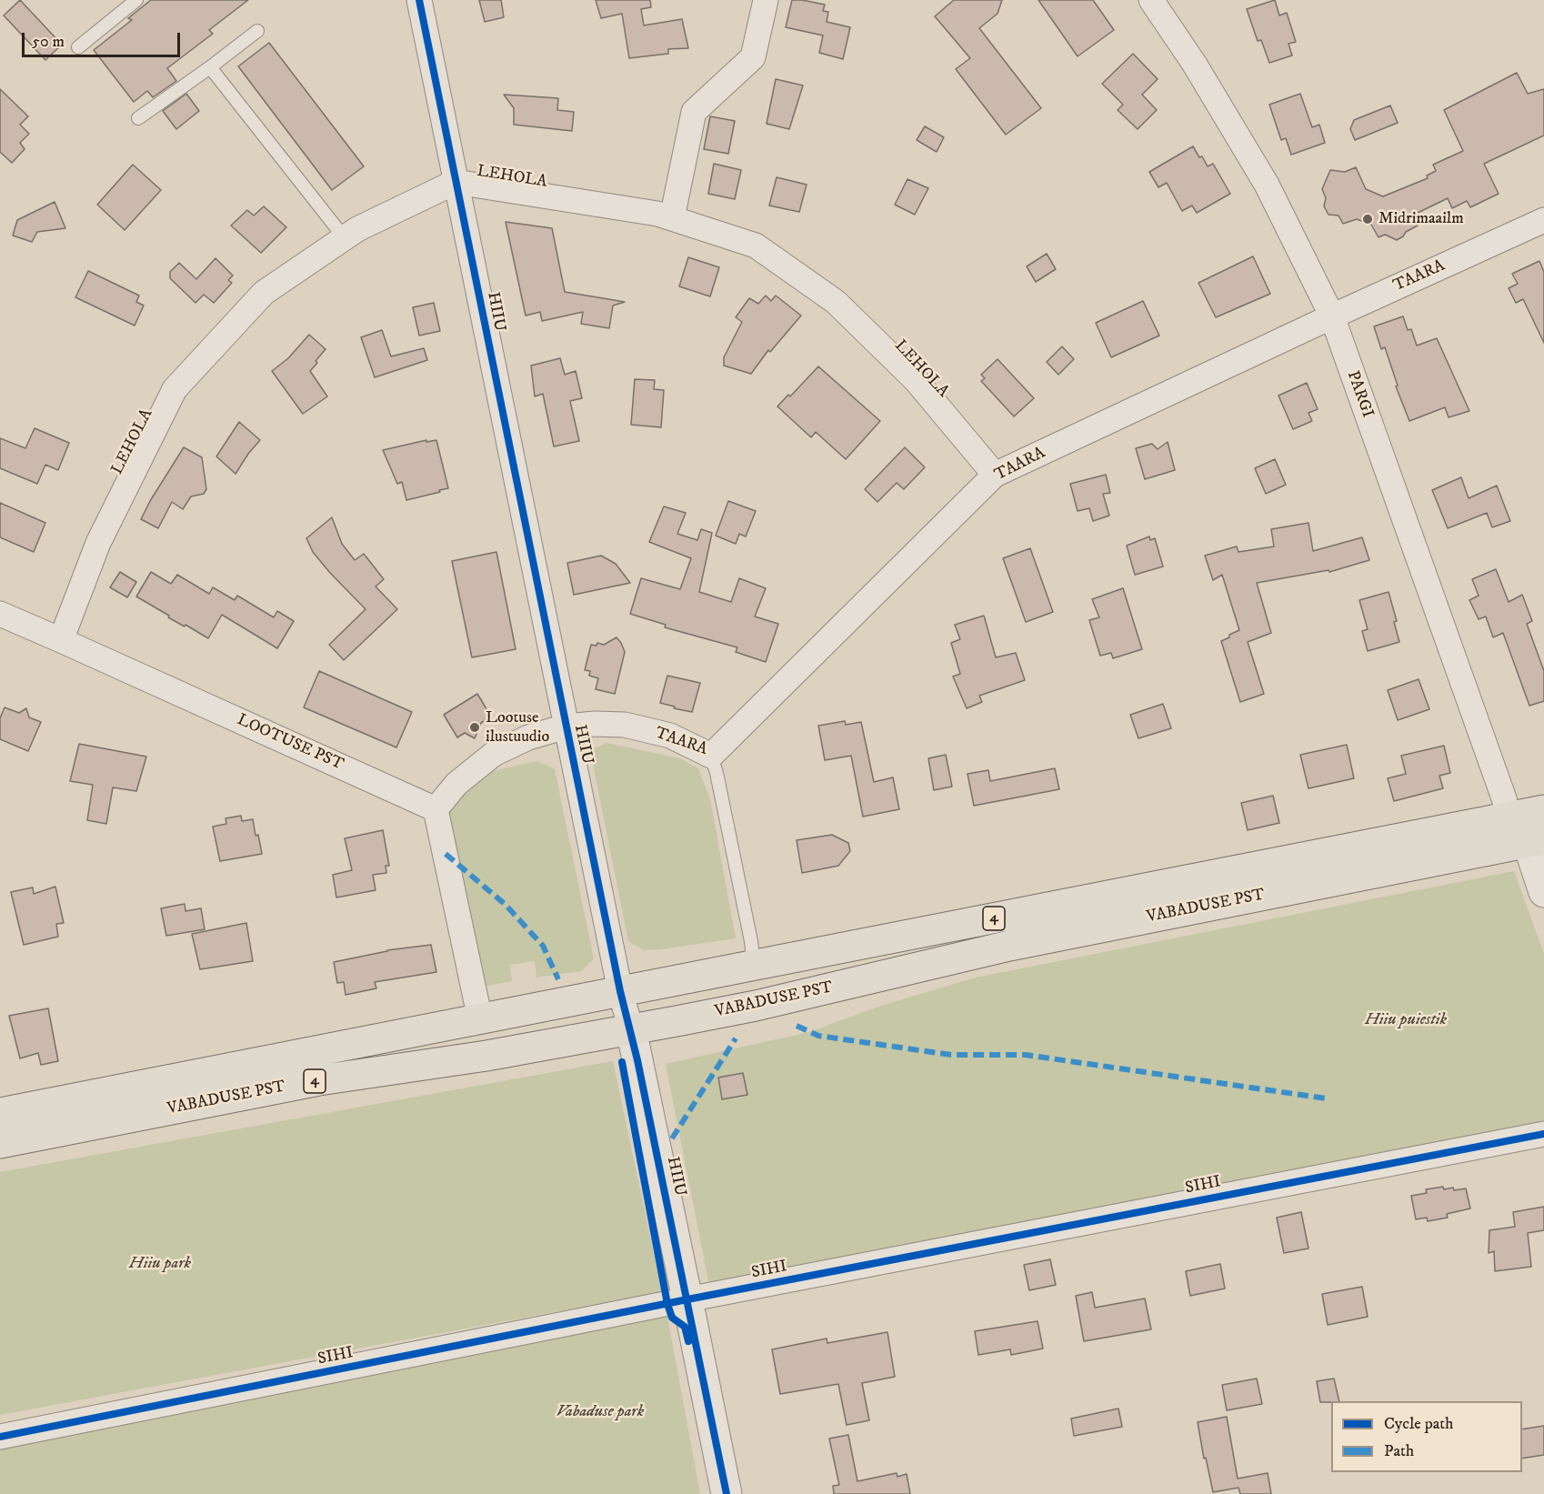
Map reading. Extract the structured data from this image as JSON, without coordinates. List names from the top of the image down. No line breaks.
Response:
{"streets":{"highway":["VABADUSE PST","4"],"street":["LEHOLA","TAARA","HIIU","PARGI","LOOTUSE PST","SIHI"]},"crossings":[["LEHOLA","TAARA"],["LEHOLA","HIIU"],["LEHOLA","LOOTUSE PST"],["TAARA","HIIU"],["TAARA","PARGI"],["HIIU","VABADUSE PST"],["HIIU","SIHI"],["PARGI","VABADUSE PST"]],"parks":["Hiiu puiestik","Hiiu park","Vabaduse park"],"places":["Midrimaailm","Lootuse ilustuudio"],"legend":["Cycle path","Path"],"scale_bar":"50 m"}
